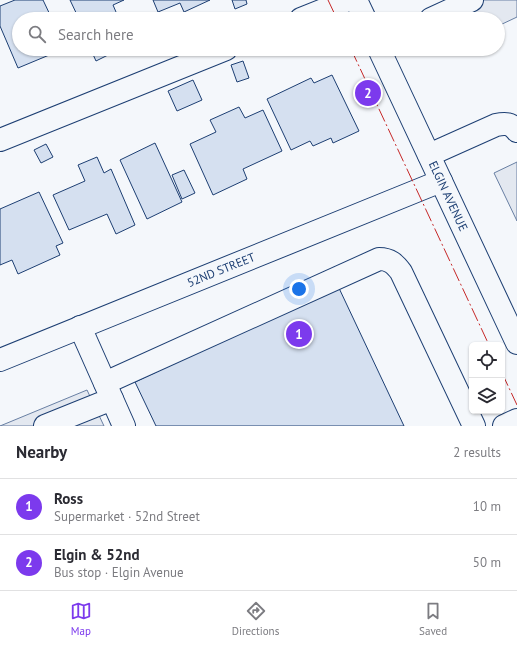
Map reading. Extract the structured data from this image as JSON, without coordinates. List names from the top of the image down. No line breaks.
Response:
{"streets":{"street":["ELGIN AVENUE","52ND STREET"]},"crossings":[["ELGIN AVENUE","52ND STREET"]],"page":{"search":"Search here","pins":["2","1"],"heading":["Nearby","2 results"],"list":[{"mark":"1","name":"Ross","note":"Supermarket · 52nd Street","value":"10 m"},{"mark":"2","name":"Elgin & 52nd","note":"Bus stop · Elgin Avenue","value":"50 m"}],"nav":["Map","Directions","Saved"]}}
